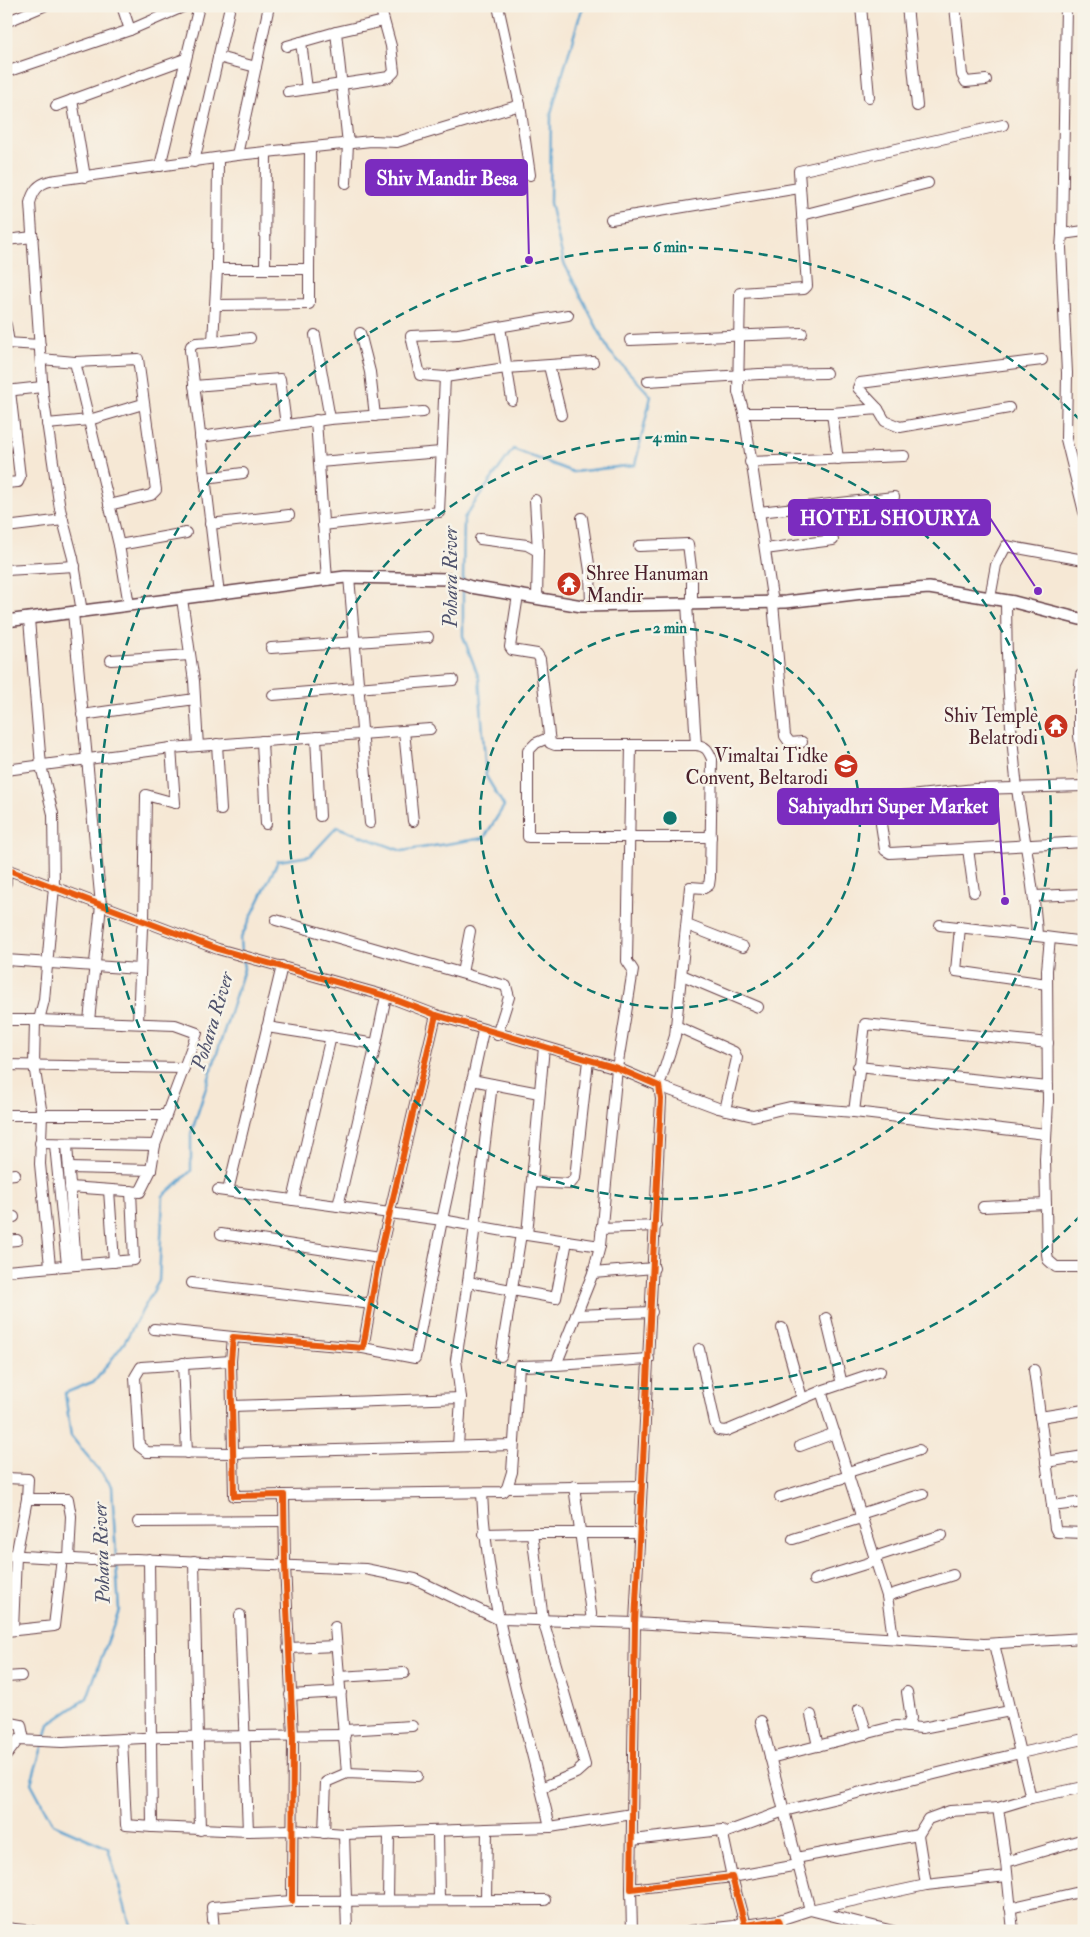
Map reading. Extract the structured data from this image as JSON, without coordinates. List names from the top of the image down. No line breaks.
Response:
{"water":["Pohara River"],"places":{"other":["Shiv Mandir Besa","HOTEL SHOURYA","Sahiyadhri Super Market"],"temple":["Shree Hanuman Mandir","Shiv Temple Belatrodi"],"school or university":["Vimaltai Tidke Convent, Beltarodi"]},"rings":["6 min","4 min","2 min"]}
